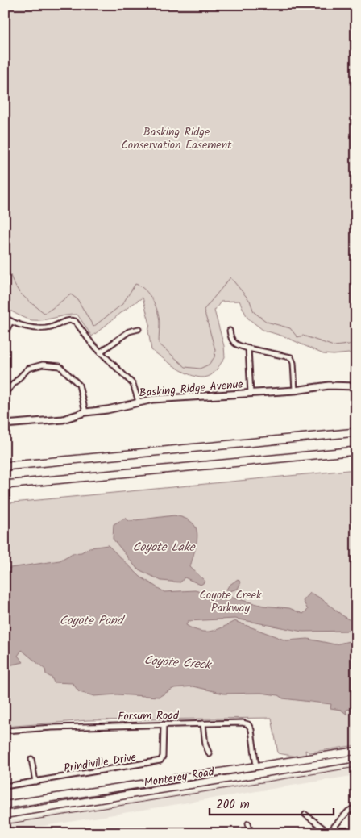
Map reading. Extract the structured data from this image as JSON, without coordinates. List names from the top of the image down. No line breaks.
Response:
{"streets":{"main road":["Monterey Road"],"street":["Basking Ridge Avenue","Forsum Road","Prindiville Drive"]},"crossings":[["Forsum Road","Prindiville Drive"],["Forsum Road","Monterey Road"]],"water":["Coyote Lake","Coyote Pond","Coyote Creek"],"parks":["Basking Ridge Conservation Easement","Coyote Creek Parkway"],"scale_bar":"200 m"}
